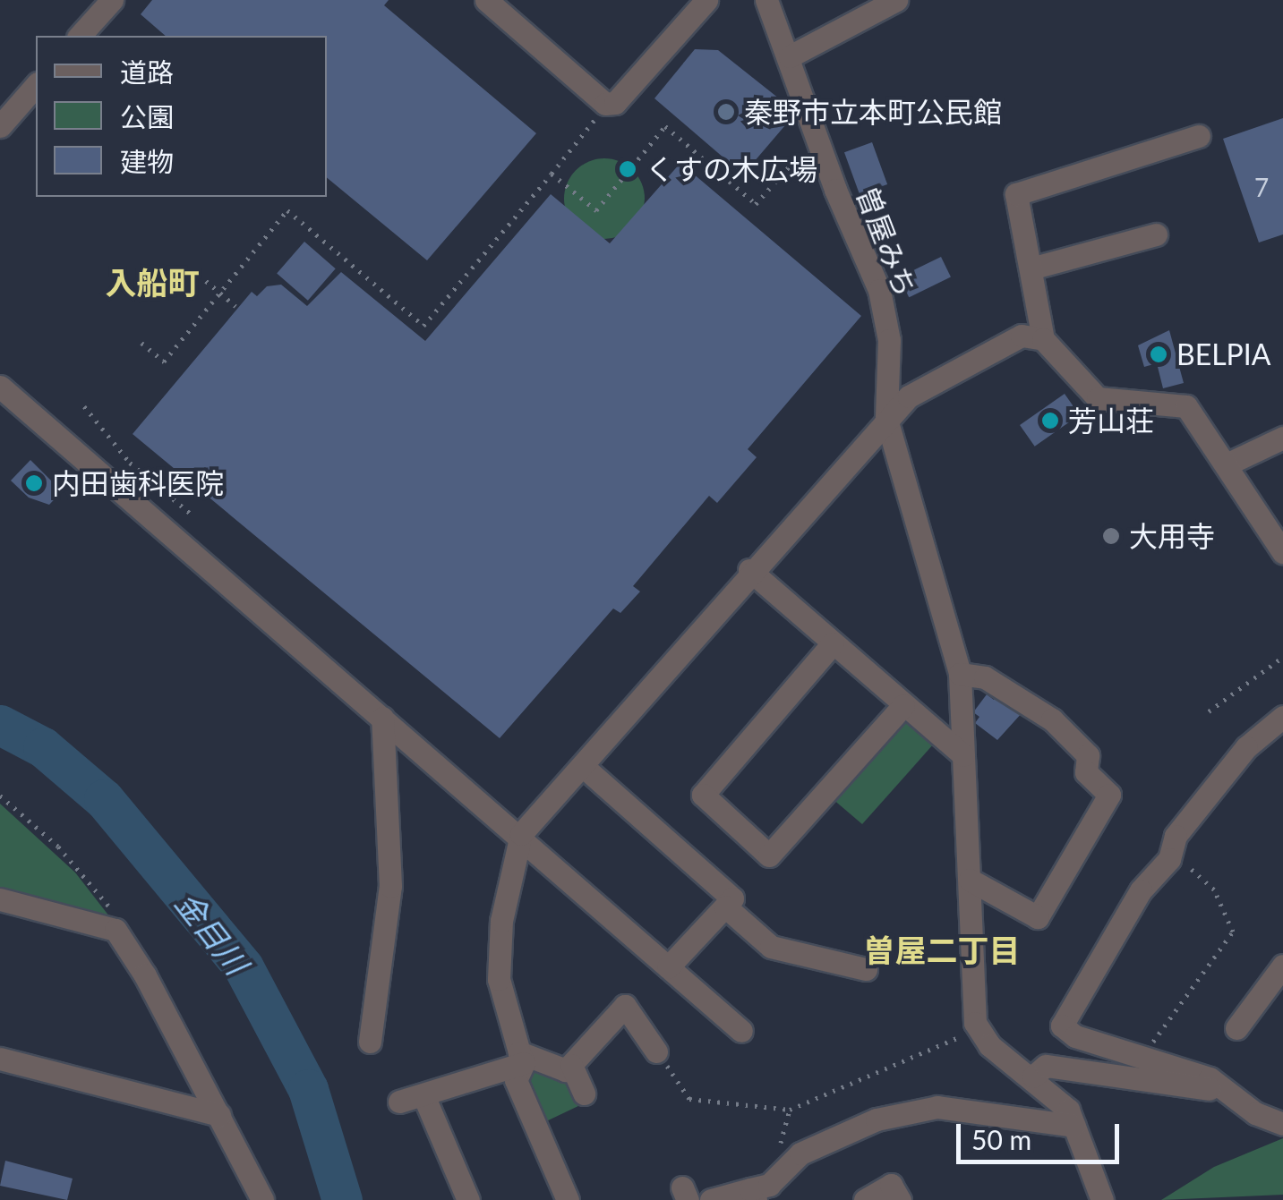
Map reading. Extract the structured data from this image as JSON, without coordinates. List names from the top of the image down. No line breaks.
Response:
{"streets":{"street":["曽屋みち"]},"districts":["入船町","曽屋二丁目"],"water":["金目川"],"places":["秦野市立本町公民館","くすの木広場","BELPIA","芳山荘","内田歯科医院","大用寺"],"house_numbers":["7"],"legend":["道路","公園","建物"],"scale_bar":"50 m"}
